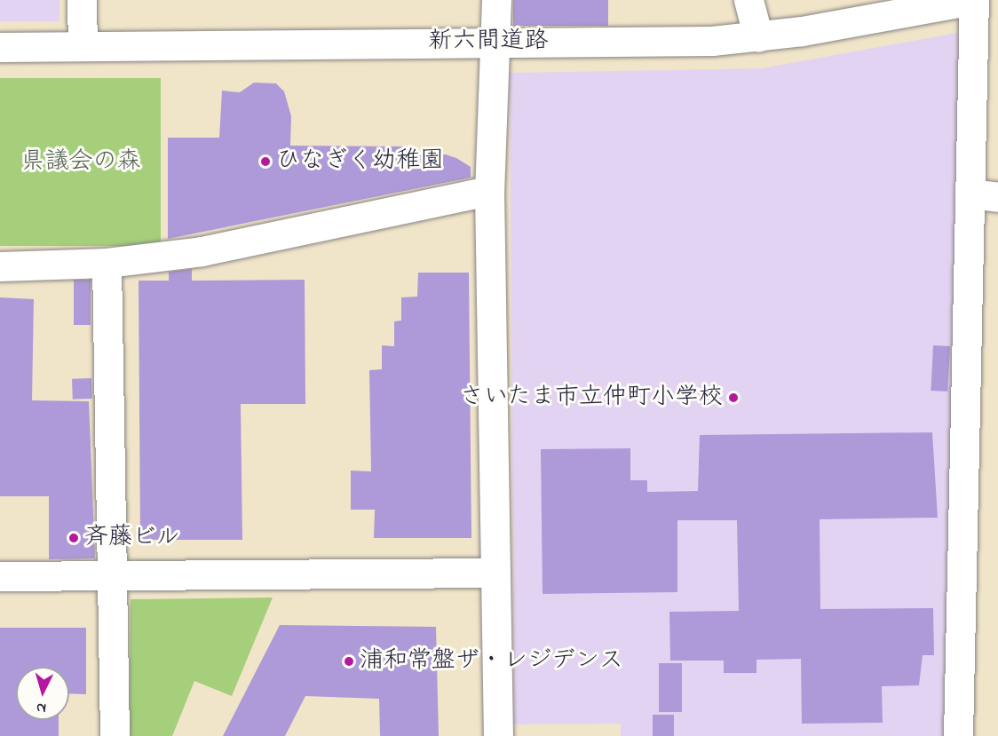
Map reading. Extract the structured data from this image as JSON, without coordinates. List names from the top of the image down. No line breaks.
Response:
{"streets":{"street":["新六間道路"]},"parks":["県議会の森"],"places":["ひなぎく幼稚園","さいたま市立仲町小学校","斉藤ビル","浦和常盤ザ・レジデンス"],"north":"bottom"}
